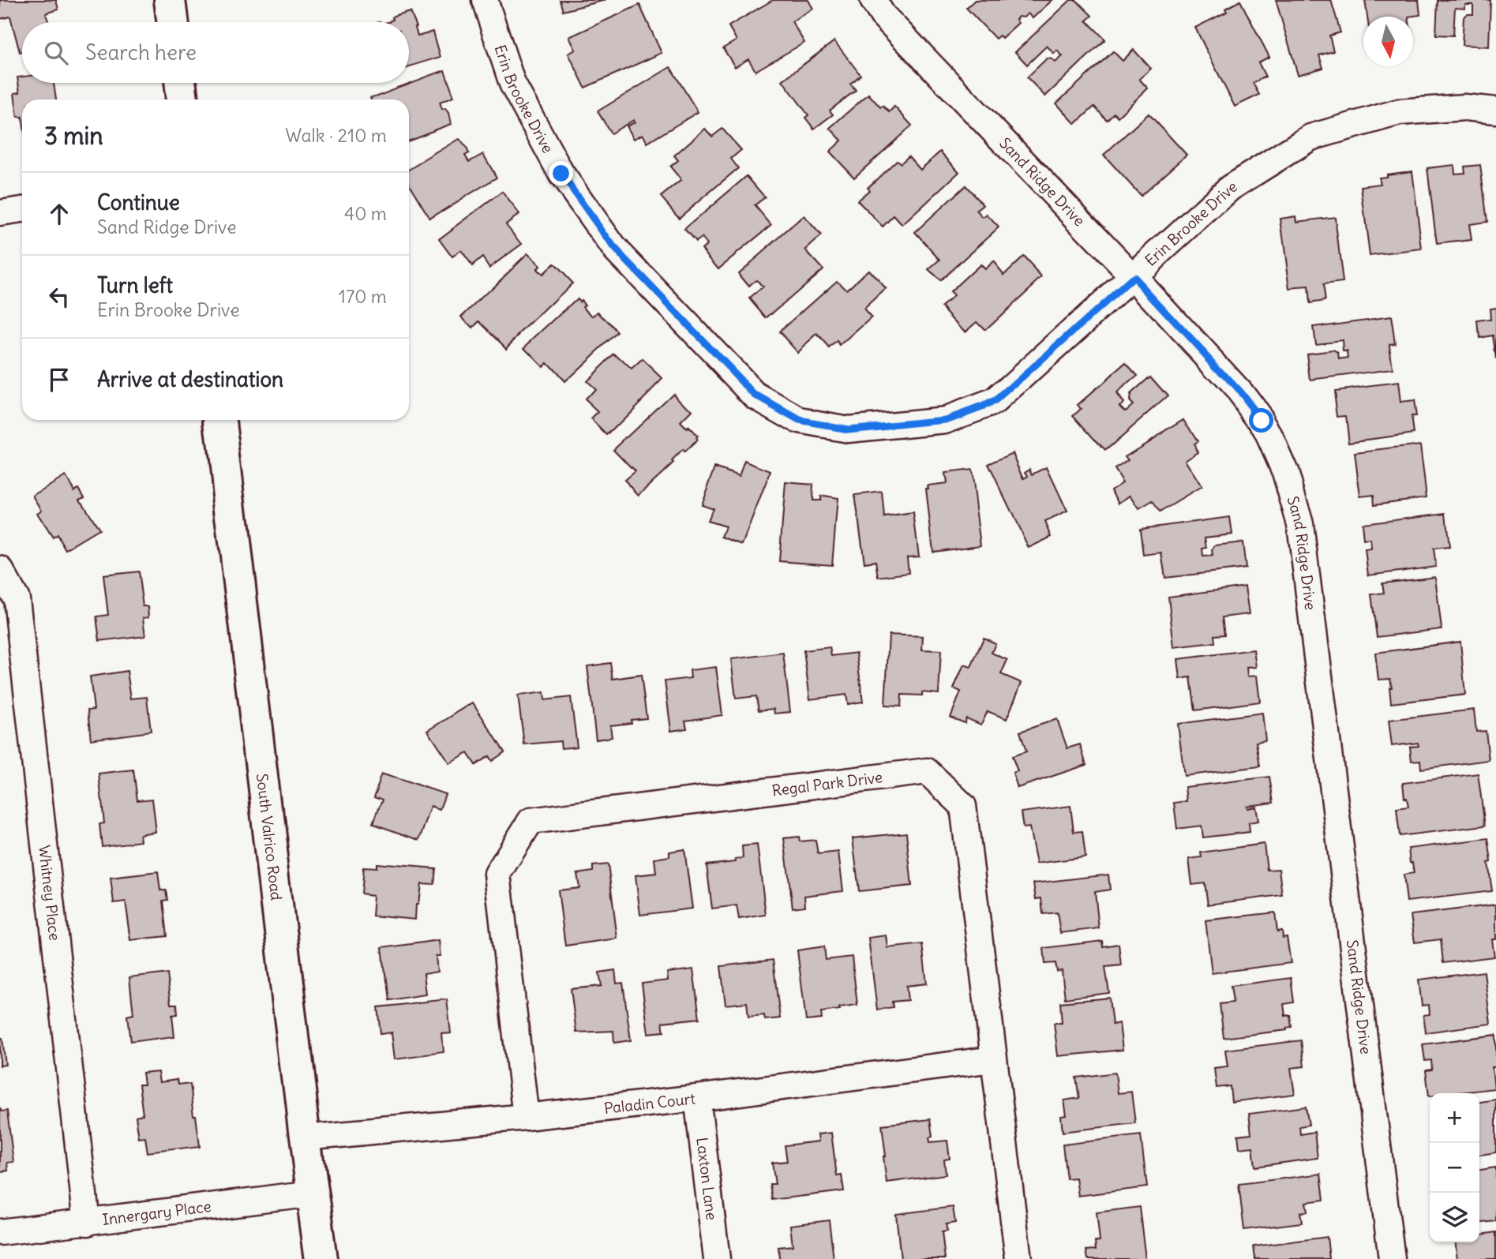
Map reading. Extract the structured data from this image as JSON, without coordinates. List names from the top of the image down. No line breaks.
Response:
{"streets":{"street":["Erin Brooke Drive","Sand Ridge Drive","Regal Park Drive","South Valrico Road","Whitney Place","Paladin Court","Laxton Lane","Innergary Place"]},"crossings":[["Erin Brooke Drive","Sand Ridge Drive"],["Regal Park Drive","Paladin Court"],["South Valrico Road","Paladin Court"],["South Valrico Road","Innergary Place"],["Whitney Place","Innergary Place"],["Paladin Court","Laxton Lane"]],"north":"bottom","page":{"search":"Search here","heading":["3 min","Walk · 210 m"],"list":[["Continue","Sand Ridge Drive","40 m"],["Turn left","Erin Brooke Drive","170 m"],"Arrive at destination"],"map_buttons":["+","−"]}}
